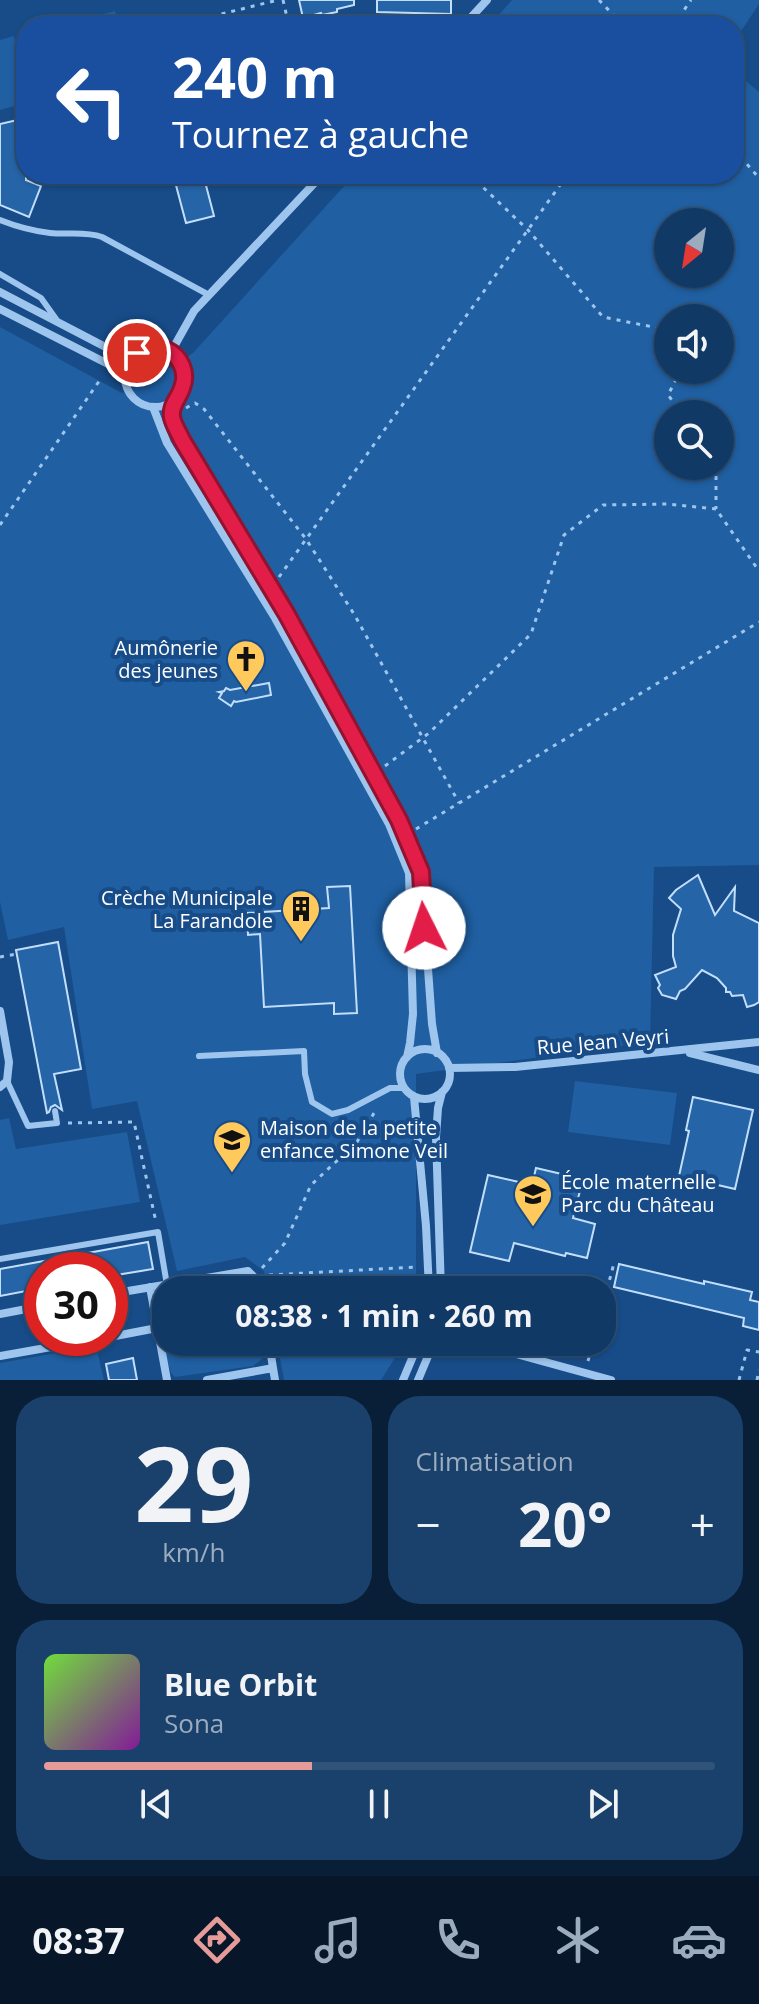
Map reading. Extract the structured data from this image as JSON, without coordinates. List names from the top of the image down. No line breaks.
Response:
{"streets":{"street":["Rue Jean Veyri"]},"places":{"church":["Aumônerie des jeunes"],"building":["Crèche Municipale La Farandole"],"school or university":["Maison de la petite enfance Simone Veil","École maternelle Parc du Château"]},"north":"bottom left","page":{"turn":["240 m","Tournez à gauche"],"limit":"30","trip":"08:38 · 1 min · 260 m","tile":[["29","km/h"],"Climatisation"],"heat":["−","20°","+"],"song":["Blue Orbit","Sona"],"tabs":"08:37"}}
